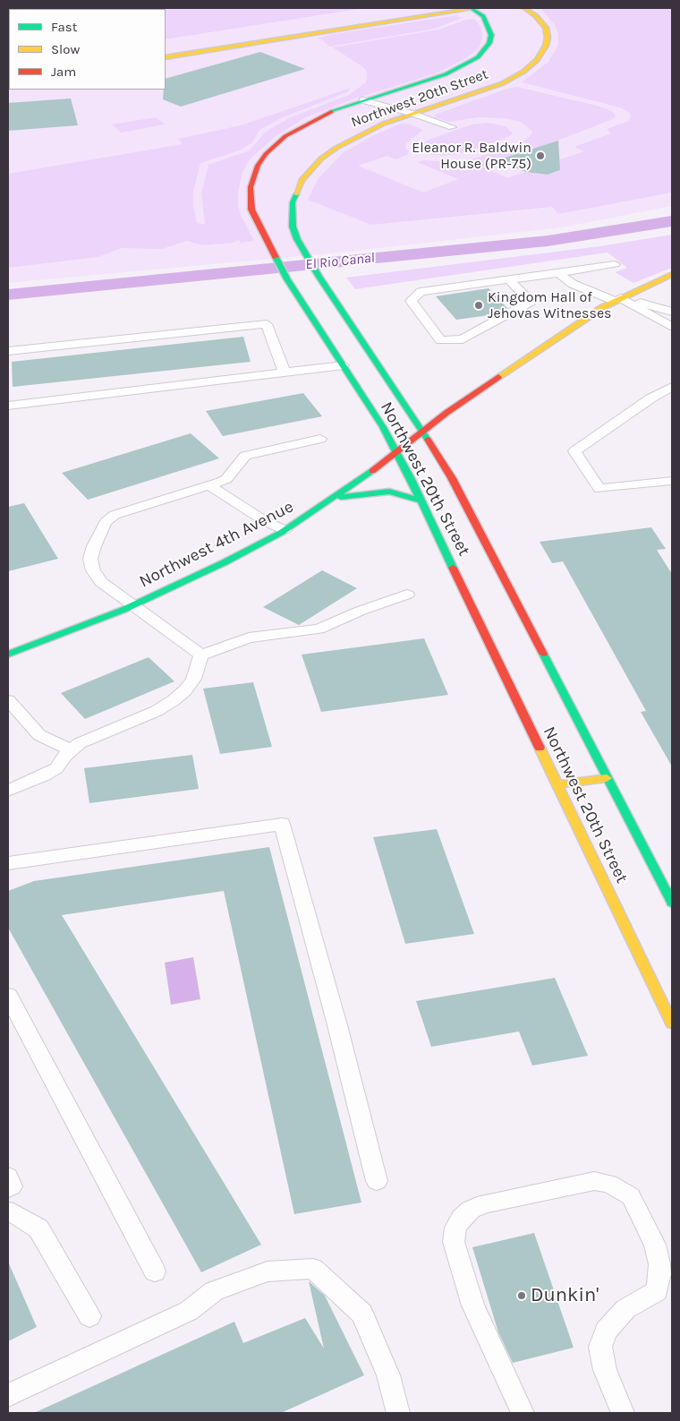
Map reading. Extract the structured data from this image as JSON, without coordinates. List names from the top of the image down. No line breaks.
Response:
{"streets":{"street":["Northwest 20th Street","Northwest 4th Avenue"]},"crossings":[["Northwest 20th Street","Northwest 4th Avenue"]],"water":["El Rio Canal"],"places":["Eleanor R. Baldwin House (PR-75)","Kingdom Hall of Jehovas Witnesses","Dunkin'"],"legend":["Fast","Slow","Jam"]}
